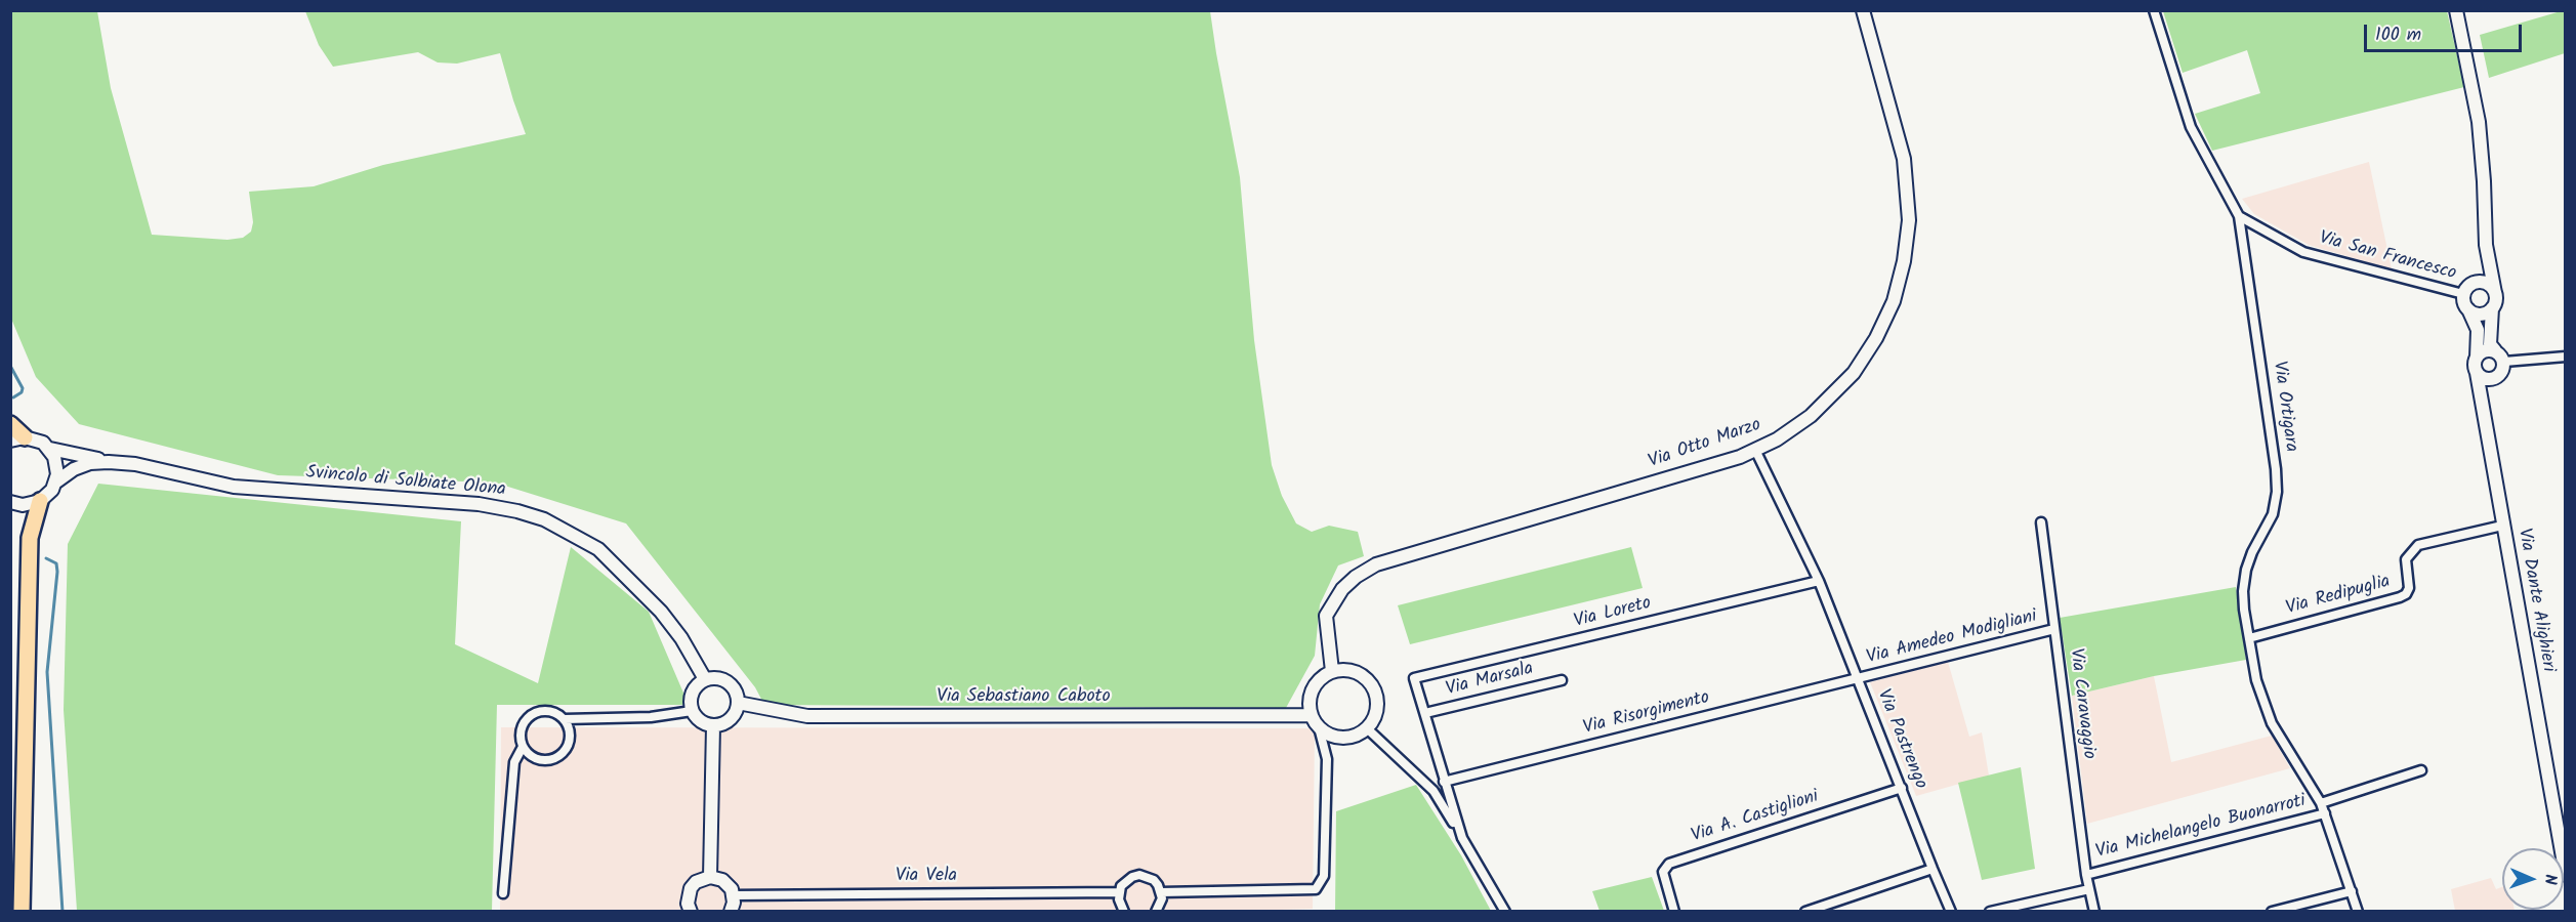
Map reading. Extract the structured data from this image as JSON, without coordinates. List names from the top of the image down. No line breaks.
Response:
{"streets":{"street":["Via San Francesco","Via Ortigara","Via Otto Marzo","Svincolo di Solbiate Olona","Via Redipuglia","Via Dante Alighieri","Via Loreto","Via Amedeo Modigliani","Via Marsala","Via Sebastiano Caboto","Via Caravaggio","Via Risorgimento","Via Pastrengo","Via A. Castiglioni","Via Michelangelo Buonarroti","Via Vela"]},"crossings":[["Via San Francesco","Via Ortigara"],["Via San Francesco","Via Dante Alighieri"],["Via Ortigara","Via Redipuglia"],["Via Ortigara","Via Michelangelo Buonarroti"],["Via Otto Marzo","Via Marsala"],["Via Otto Marzo","Via Sebastiano Caboto"],["Via Otto Marzo","Via Pastrengo"],["Svincolo di Solbiate Olona","Via Sebastiano Caboto"],["Via Redipuglia","Via Dante Alighieri"],["Via Loreto","Via Marsala"],["Via Loreto","Via Pastrengo"],["Via Amedeo Modigliani","Via Caravaggio"],["Via Amedeo Modigliani","Via Risorgimento"],["Via Amedeo Modigliani","Via Pastrengo"],["Via Marsala","Via Sebastiano Caboto"],["Via Marsala","Via Risorgimento"],["Via Caravaggio","Via Michelangelo Buonarroti"],["Via Risorgimento","Via Pastrengo"],["Via Pastrengo","Via A. Castiglioni"]],"scale_bar":"100 m","north":"right"}
